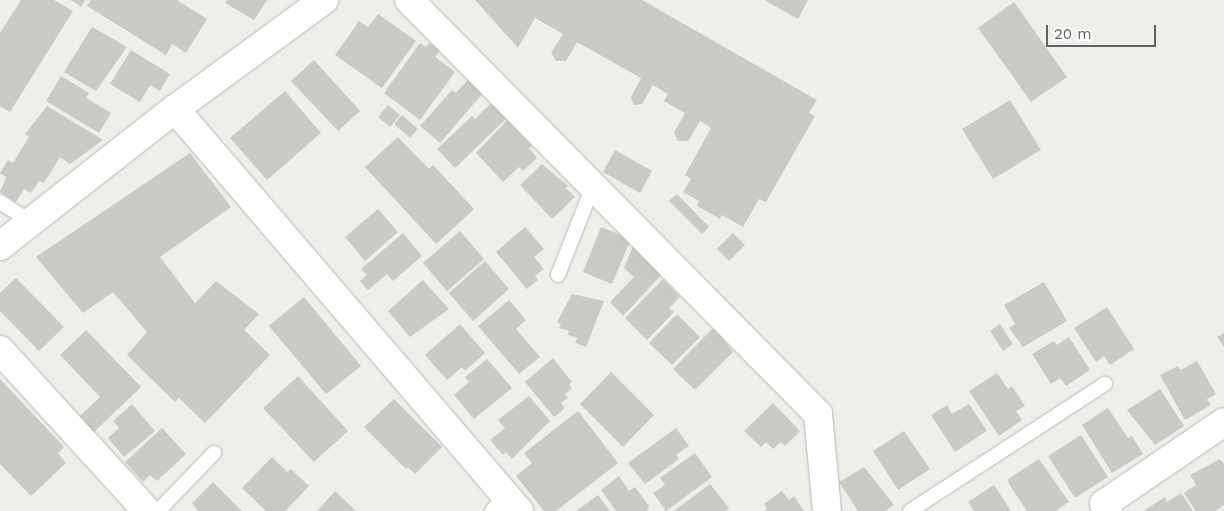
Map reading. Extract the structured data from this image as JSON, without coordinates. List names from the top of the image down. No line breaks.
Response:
{"scale_bar":"20 m"}
